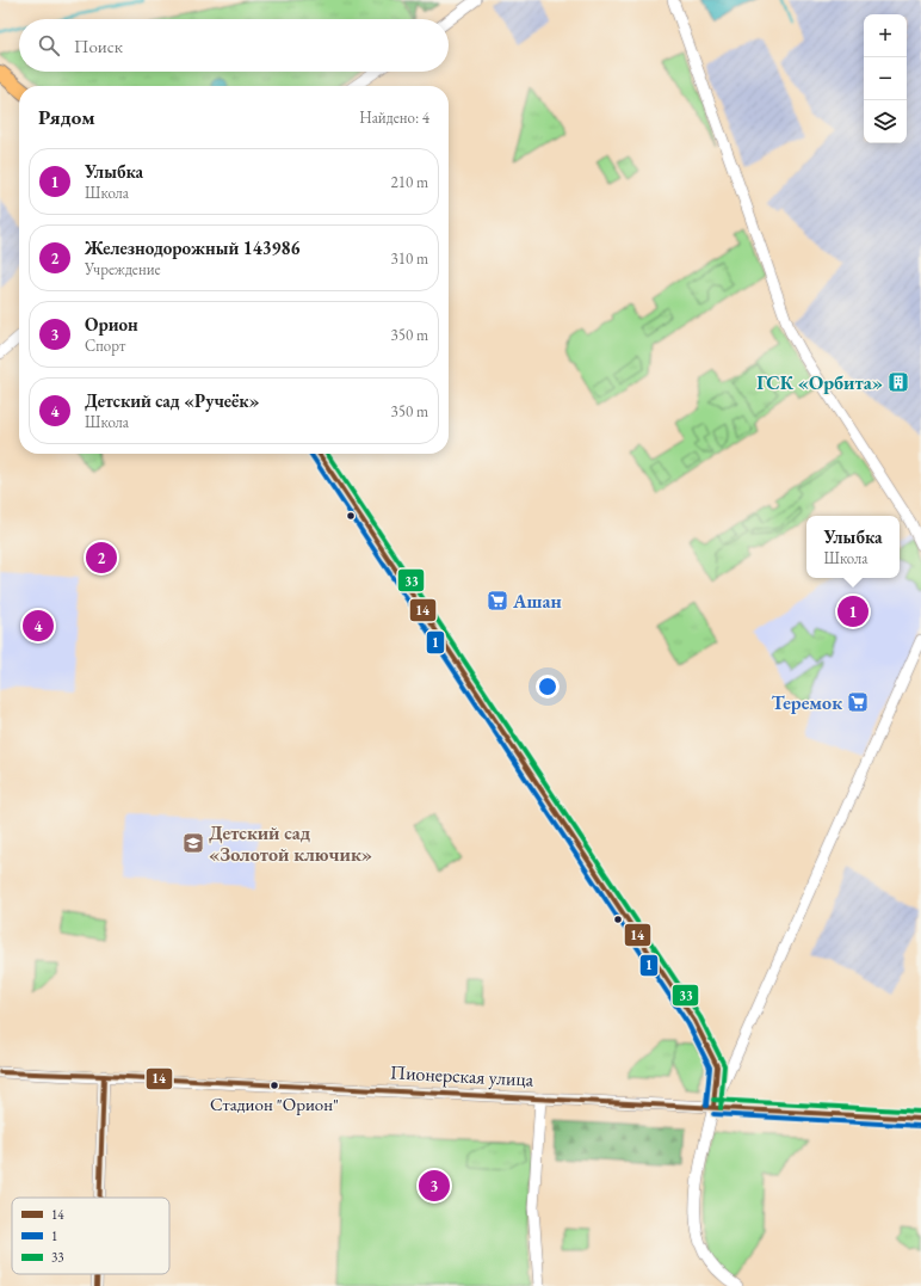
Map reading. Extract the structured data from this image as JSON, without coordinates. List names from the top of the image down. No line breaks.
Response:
{"streets":{"main road":["Пионерская улица"]},"places":{"building":["ГСК «Орбита»"],"supermarket":["Ашан","Теремок"],"school or university":["Детский сад «Золотой ключик»"],"other":["Стадион \"Орион\""]},"lines":["transit line 14","transit line 1","transit line 33"],"legend":["14","1","33"],"page":{"map_buttons":["+","−"],"search":"Поиск","heading":["Рядом","Найдено: 4"],"list":[{"mark":"1","name":"Улыбка","note":"Школа","value":"210 m"},{"mark":"2","name":"Железнодорожный 143986","note":"Учреждение","value":"310 m"},{"mark":"3","name":"Орион","note":"Спорт","value":"350 m"},{"mark":"4","name":"Детский сад «Ручеёк»","note":"Школа","value":"350 m"}],"popup":["Улыбка","Школа"],"pins":["2","1","4","3"]}}
